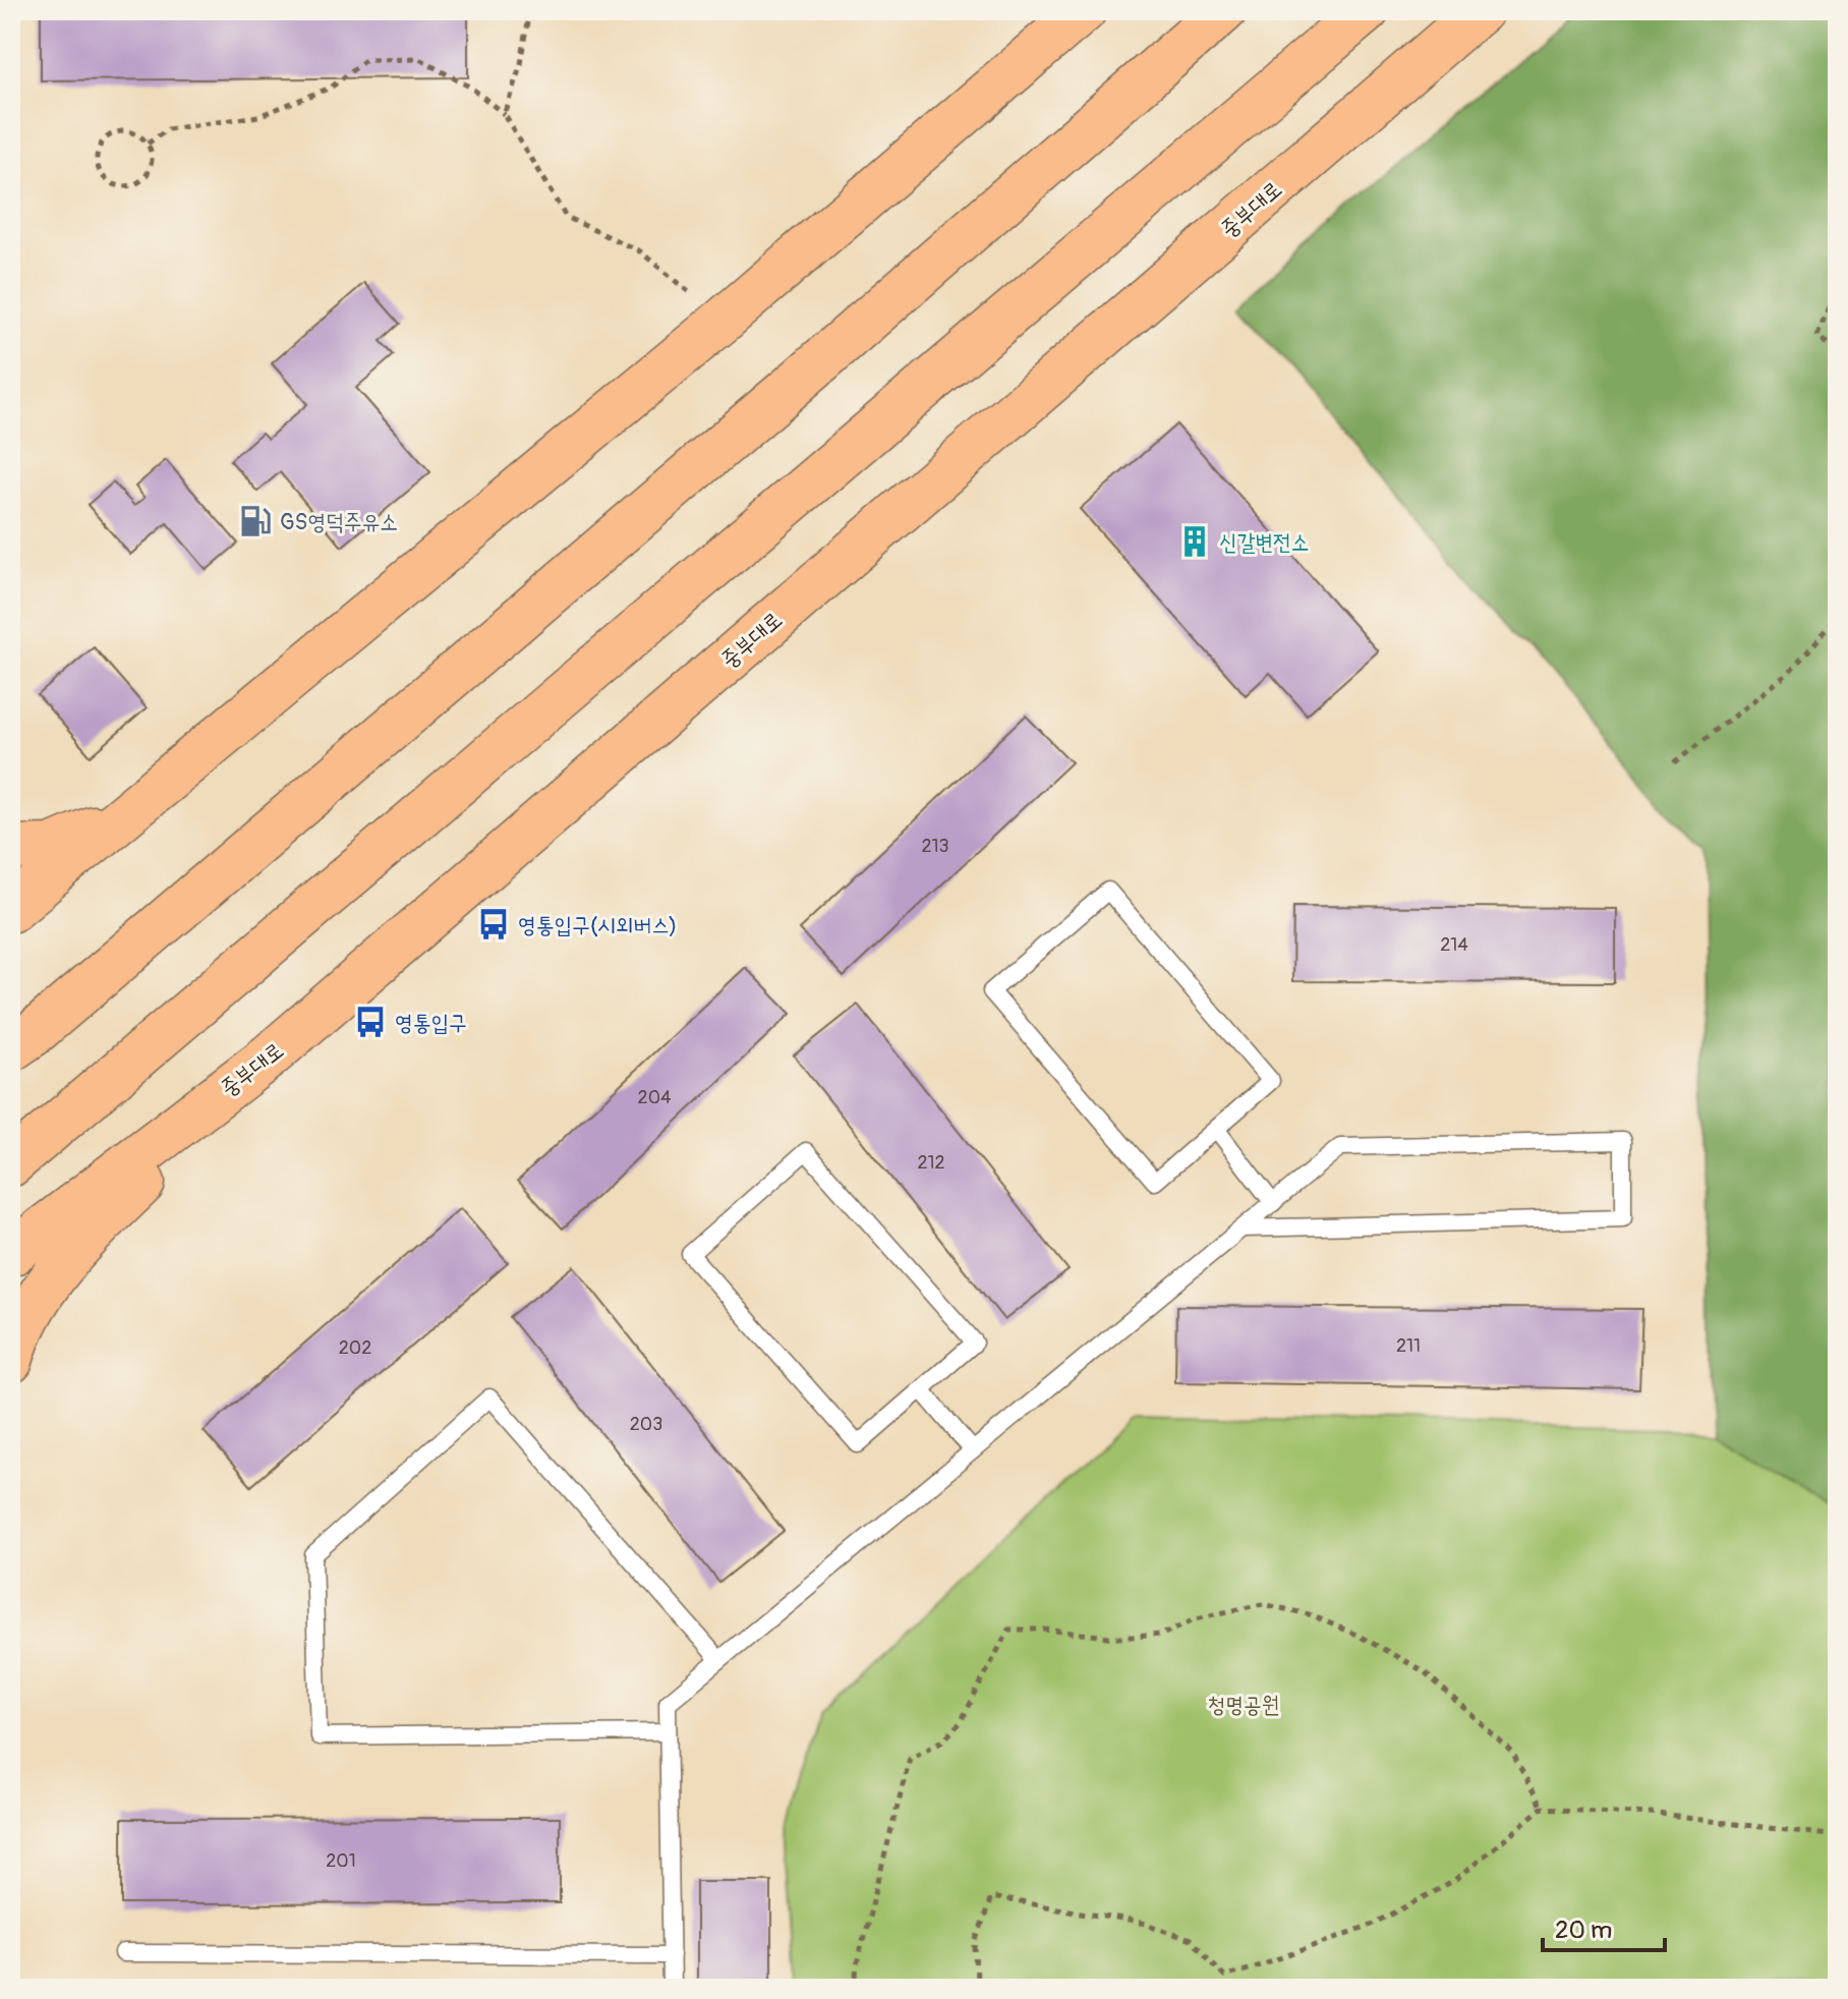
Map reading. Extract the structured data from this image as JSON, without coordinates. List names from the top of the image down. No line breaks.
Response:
{"streets":{"main road":["중부대로"]},"parks":["청명공원"],"places":{"fuel station":["GS영덕주유소"],"building":["신갈변전소"],"bus stop":["영통입구(시외버스)","영통입구"]},"house_numbers":["213","214","204","212","211","202","203","201"],"scale_bar":"20 m"}
